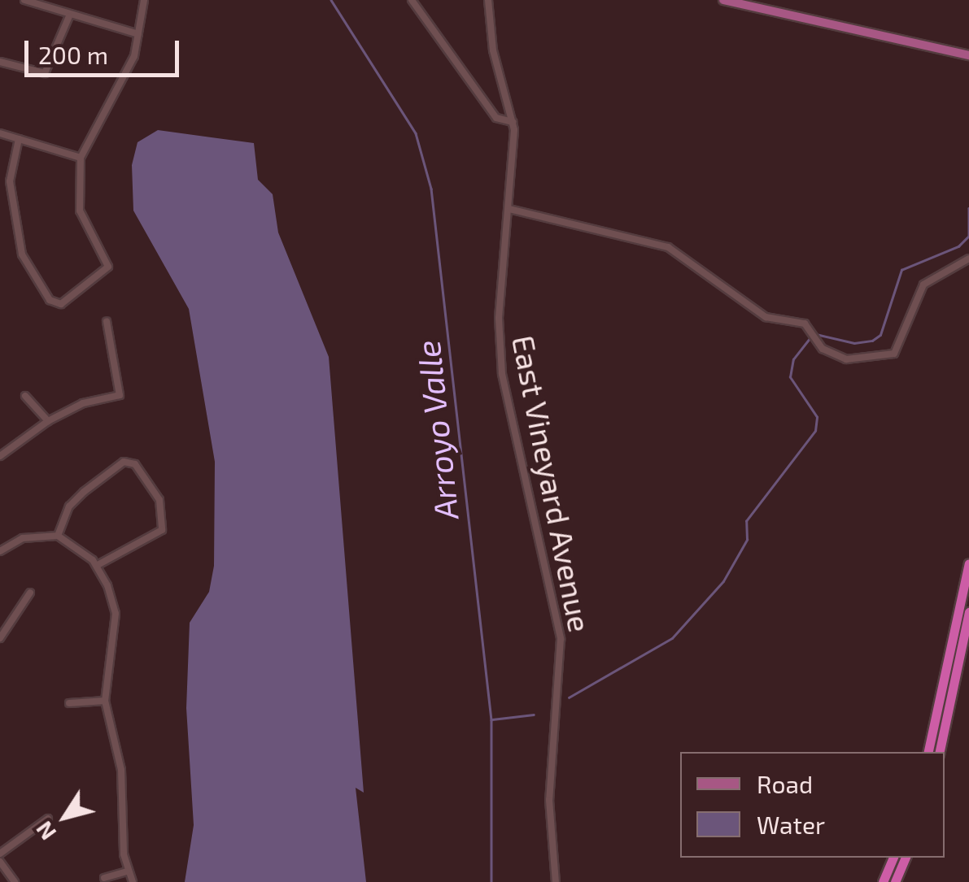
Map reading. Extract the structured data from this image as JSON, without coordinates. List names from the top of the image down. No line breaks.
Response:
{"streets":{"street":["East Vineyard Avenue"]},"water":["Arroyo Valle"],"legend":["Road","Water"],"scale_bar":"200 m","north":"bottom left"}
